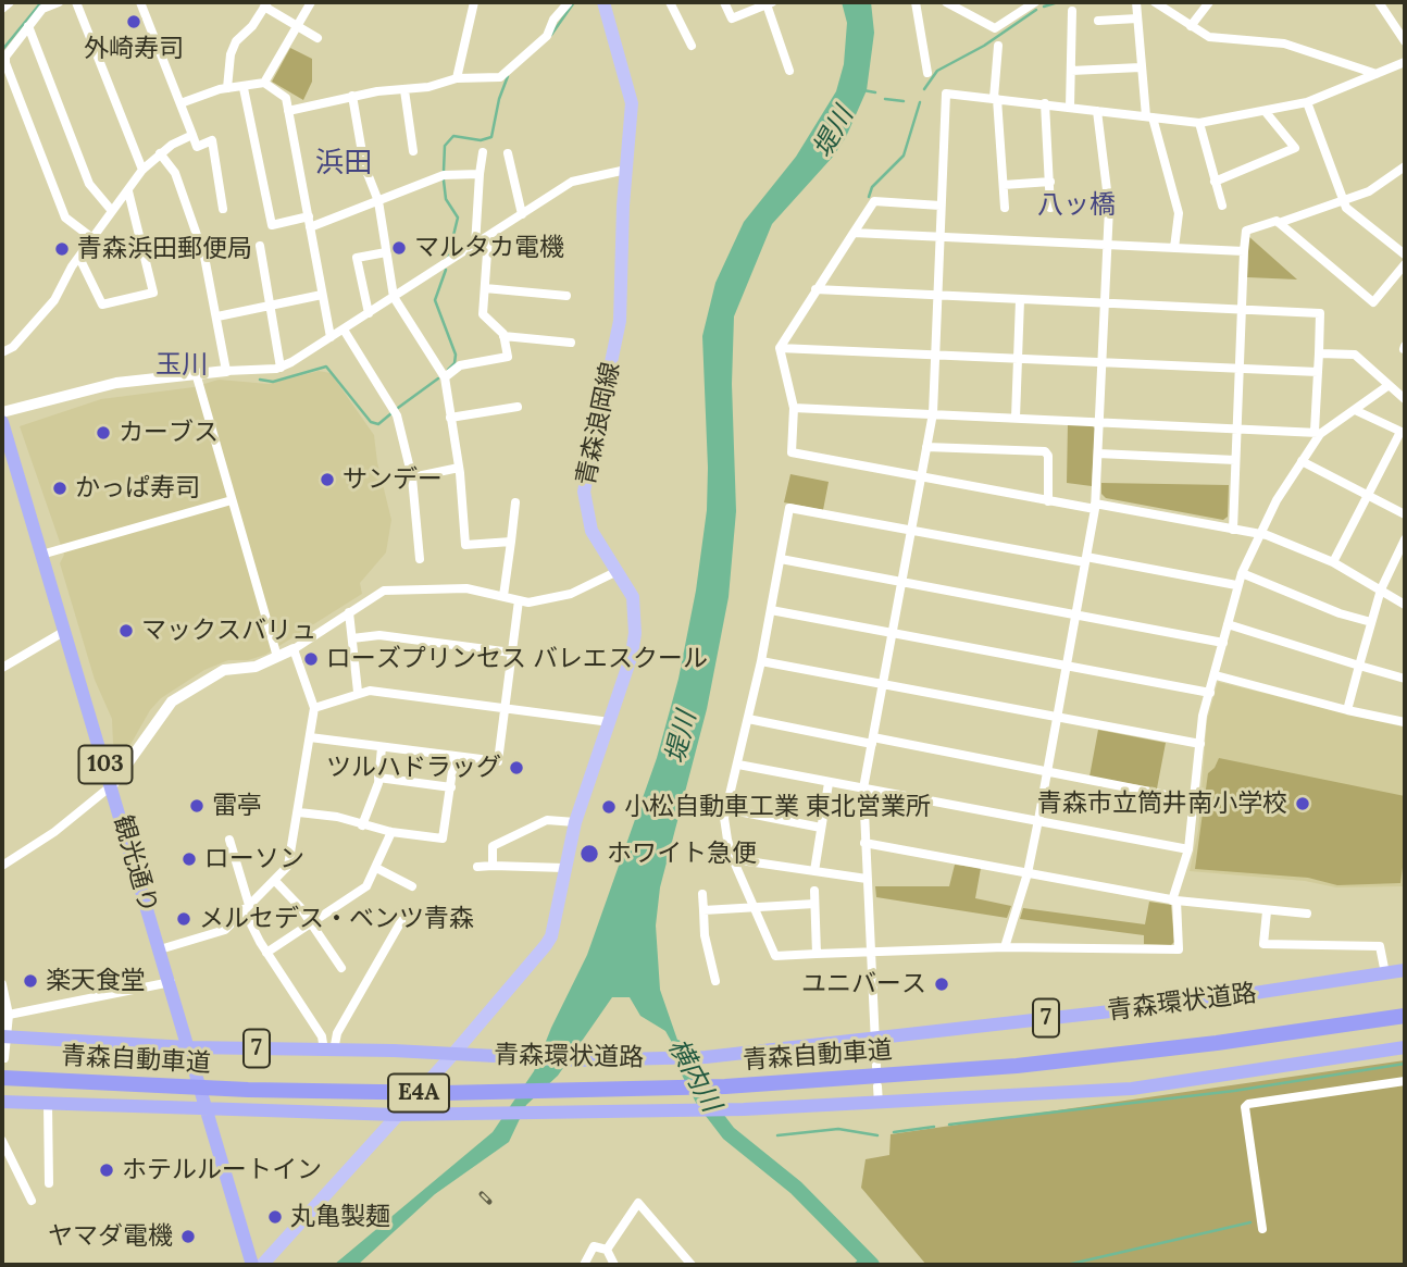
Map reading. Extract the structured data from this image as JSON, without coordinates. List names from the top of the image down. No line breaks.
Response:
{"streets":{"highway":["103","観光通り","青森環状道路","7","青森自動車道","E4A"],"main road":["青森浪岡線"]},"crossings":[["青森浪岡線","青森環状道路"],["観光通り","青森環状道路"]],"districts":["浜田","八ッ橋","玉川"],"water":["堤川","横内川"],"places":["外崎寿司","マルタカ電機","青森浜田郵便局","カーブス","サンデー","かっぱ寿司","マックスバリュ","ローズプリンセス バレエスクール","ツルハドラッグ","青森市立筒井南小学校","雷亭","小松自動車工業 東北営業所","ホワイト急便","ローソン","メルセデス・ベンツ青森","楽天食堂","ユニバース","ホテルルートイン","丸亀製麺","ヤマダ電機"]}
